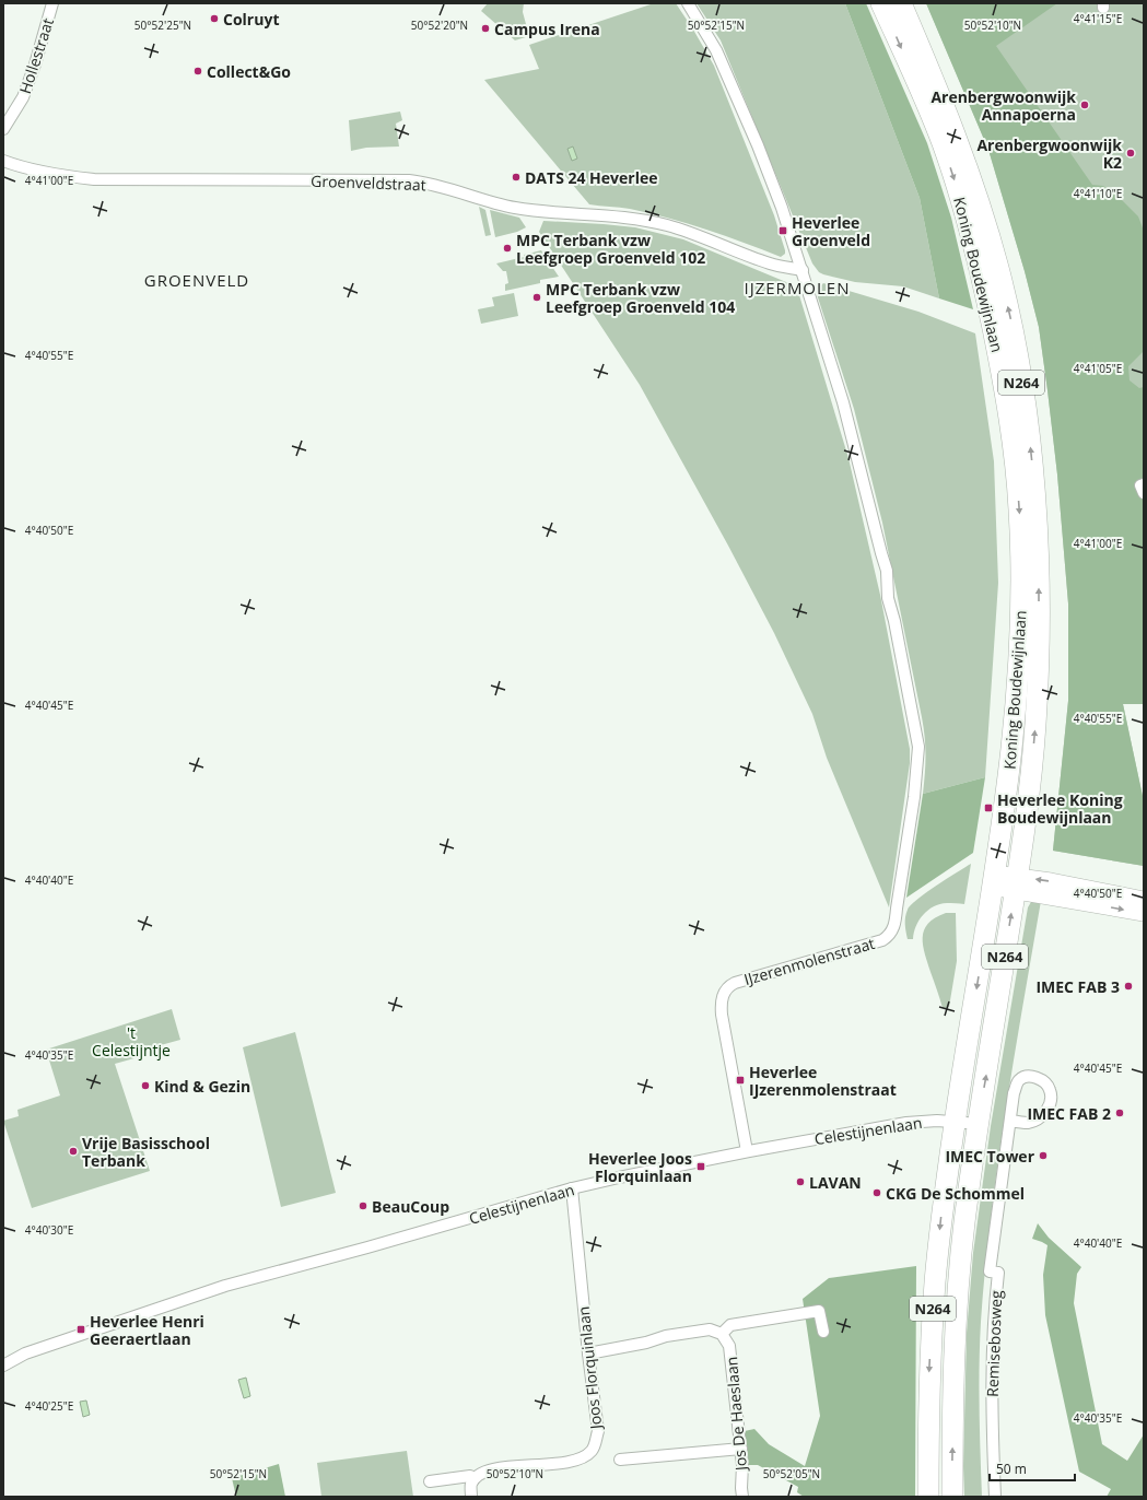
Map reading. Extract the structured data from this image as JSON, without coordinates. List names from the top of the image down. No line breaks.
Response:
{"streets":{"highway":["Koning Boudewijnlaan","N264"],"street":["Hollestraat","Groenveldstraat","IJzerenmolenstraat","Celestijnenlaan","Remisebosweg","Joos Florquinlaan","Jos De Haeslaan"]},"crossings":[["Groenveldstraat","IJzerenmolenstraat"],["Koning Boudewijnlaan","Celestijnenlaan"],["IJzerenmolenstraat","Celestijnenlaan"],["Celestijnenlaan","Joos Florquinlaan"]],"districts":["GROENVELD","IJZERMOLEN"],"parks":["'t Celestijntje"],"places":{"other":["Colruyt","Campus Irena","Collect&Go","Arenbergwoonwijk Annapoerna","Arenbergwoonwijk K2","DATS 24 Heverlee","MPC Terbank vzw Leefgroep Groenveld 102","MPC Terbank vzw Leefgroep Groenveld 104","IMEC FAB 3","Kind & Gezin","IMEC FAB 2","Vrije Basisschool Terbank","IMEC Tower","LAVAN","CKG De Schommel","BeauCoup"],"transit":["Heverlee Groenveld","Heverlee Koning Boudewijnlaan","Heverlee IJzerenmolenstraat","Heverlee Joos Florquinlaan","Heverlee Henri Geeraertlaan"]},"scale_bar":"50 m","coordinates":["4°41'15\"E","50°52'25\"N","50°52'20\"N","50°52'15\"N","50°52'10\"N","4°41'00\"E","4°41'10\"E","4°40'55\"E","4°41'05\"E","4°40'50\"E","4°40'45\"E","4°40'40\"E","4°40'35\"E","4°40'30\"E","4°40'25\"E","50°52'05\"N"]}
